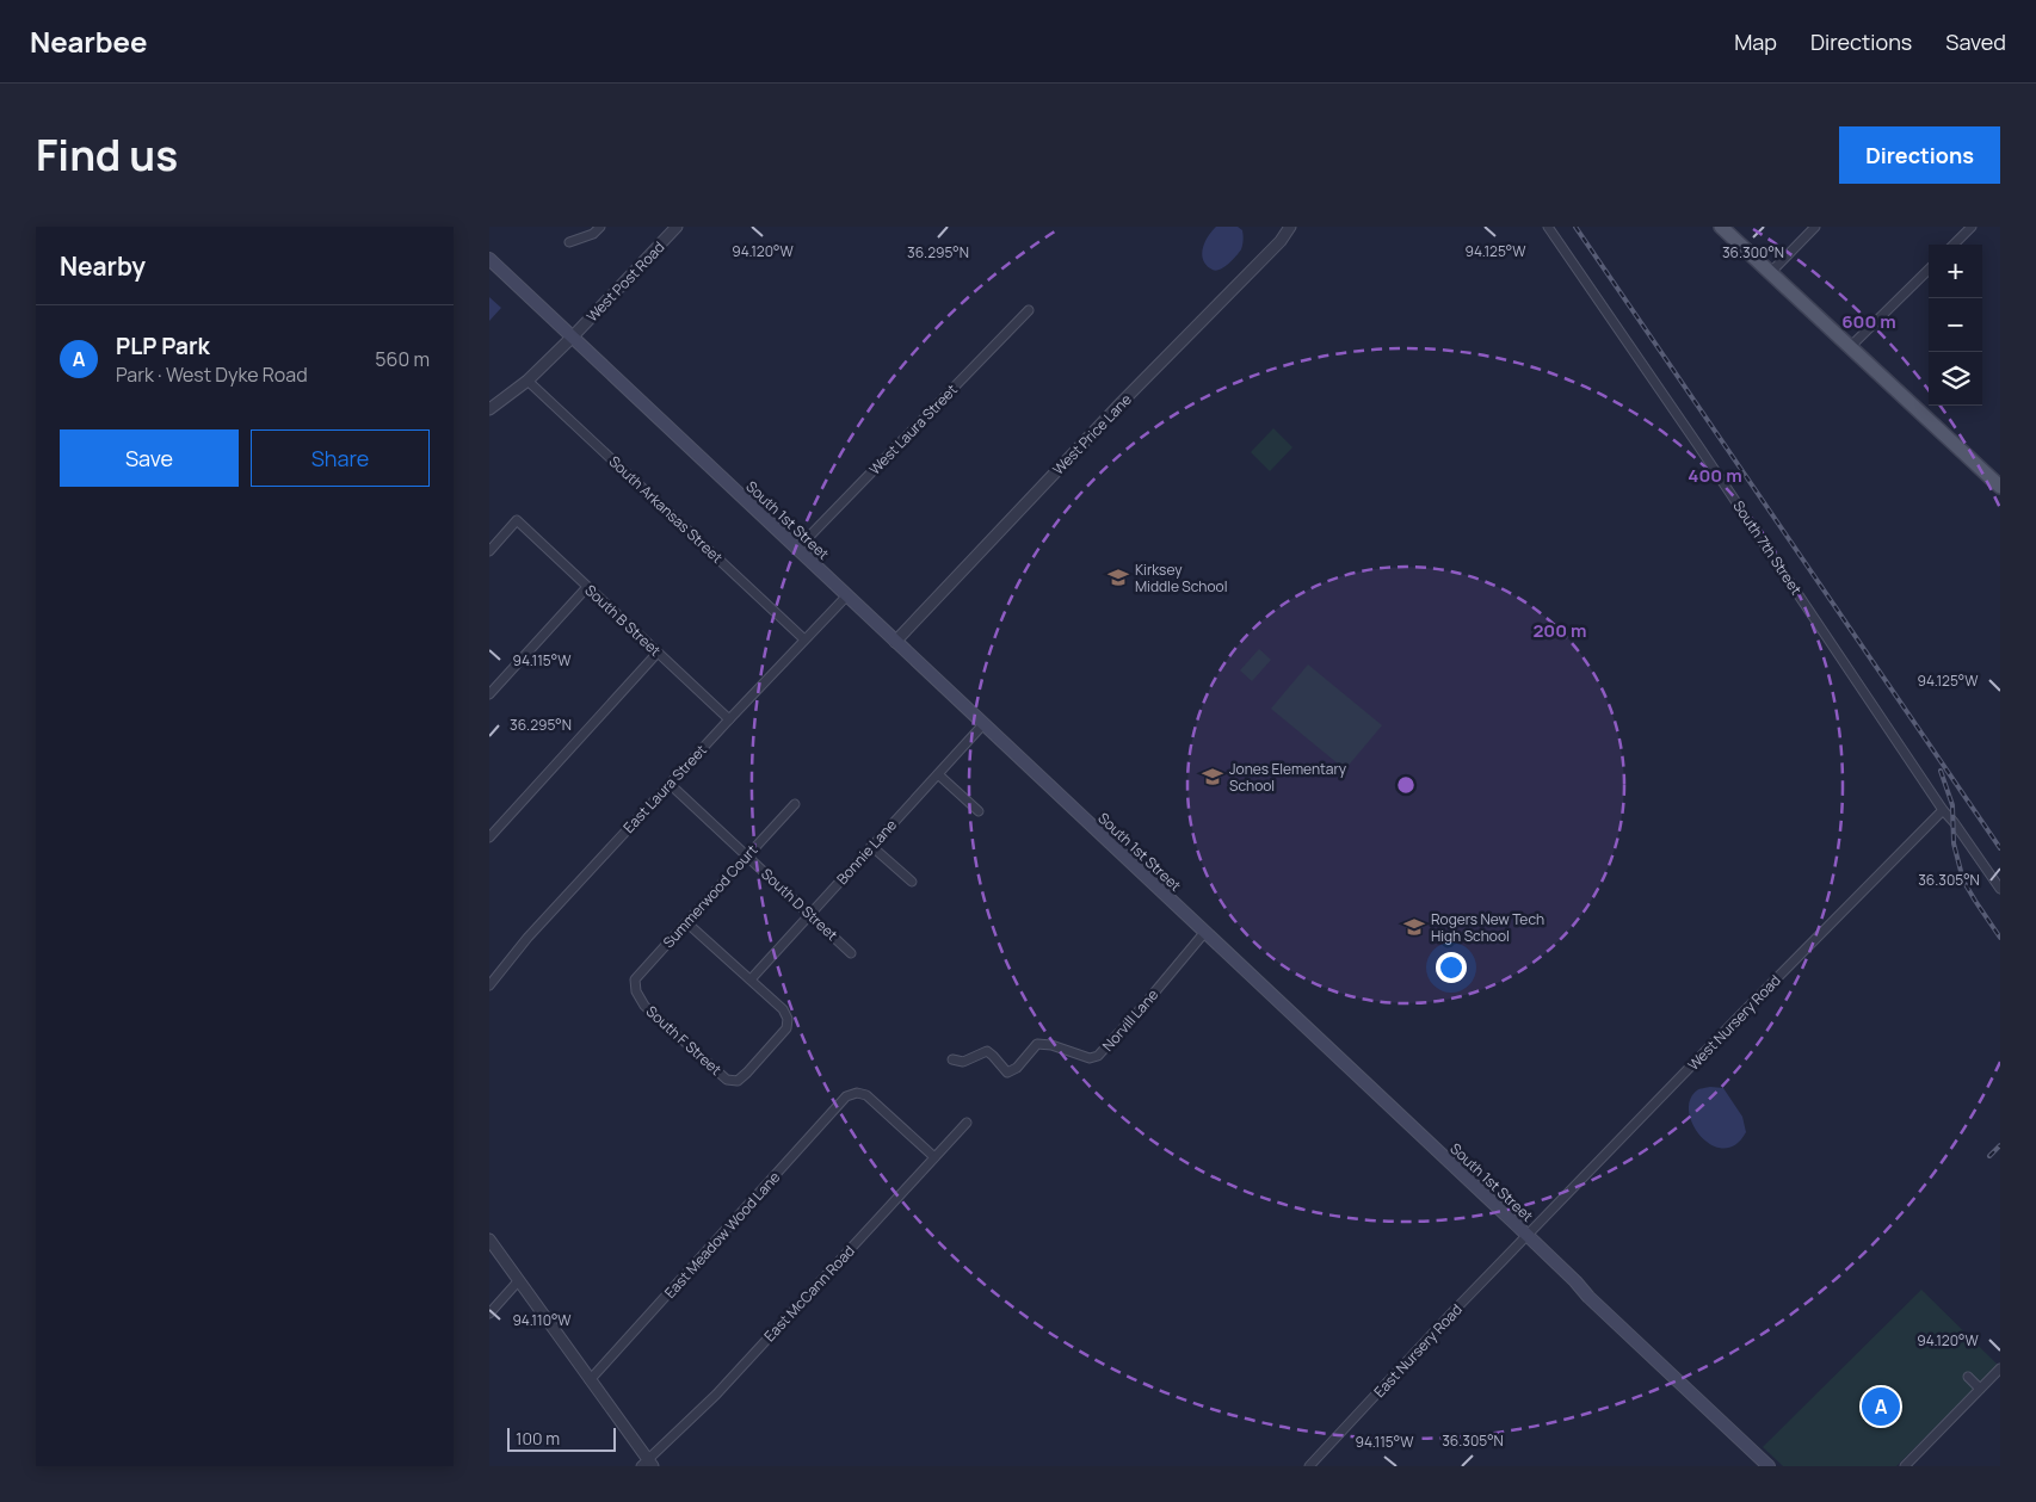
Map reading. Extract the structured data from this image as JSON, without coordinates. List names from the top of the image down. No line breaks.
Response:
{"streets":{"main road":["South 1st Street"],"street":["West Post Road","West Laura Street","West Price Lane","South Arkansas Street","South 7th Street","South B Street","East Laura Street","Bonnie Lane","Summerwood Court","South D Street","Norvill Lane","West Nursery Road","South F Street","East Meadow Wood Lane","East McCann Road","East Nursery Road"]},"crossings":[["West Post Road","South Arkansas Street"],["West Post Road","South 1st Street"],["West Laura Street","South 1st Street"],["West Price Lane","South 1st Street"],["South Arkansas Street","East Laura Street"],["South 1st Street","East Laura Street"],["South 1st Street","Bonnie Lane"],["South 1st Street","Norvill Lane"],["South 1st Street","West Nursery Road"],["South 1st Street","East Nursery Road"],["South 7th Street","West Nursery Road"],["South B Street","East Laura Street"],["East Laura Street","South D Street"],["Bonnie Lane","South D Street"],["Bonnie Lane","South F Street"],["Summerwood Court","South D Street"],["Summerwood Court","South F Street"],["West Nursery Road","East Nursery Road"],["East Meadow Wood Lane","East McCann Road"]],"places":{"school or university":["Kirksey Middle School","Jones Elementary School","Rogers New Tech High School"]},"scale_bar":"100 m","page":{"header":"Nearbee","nav":["Map","Directions","Saved"],"title":"Find us","buttons":["Directions",["Save","Share"]],"heading":"Nearby","map_buttons":["+","−"],"list":[{"mark":"A","name":"PLP Park","note":"Park · West Dyke Road","value":"560 m"}],"pins":"A","scale":"100 m"},"coordinates":["94.120°W","94.125°W","36.295°N","36.300°N","94.115°W","36.305°N","94.110°W"],"rings":["600 m","400 m","200 m"]}
